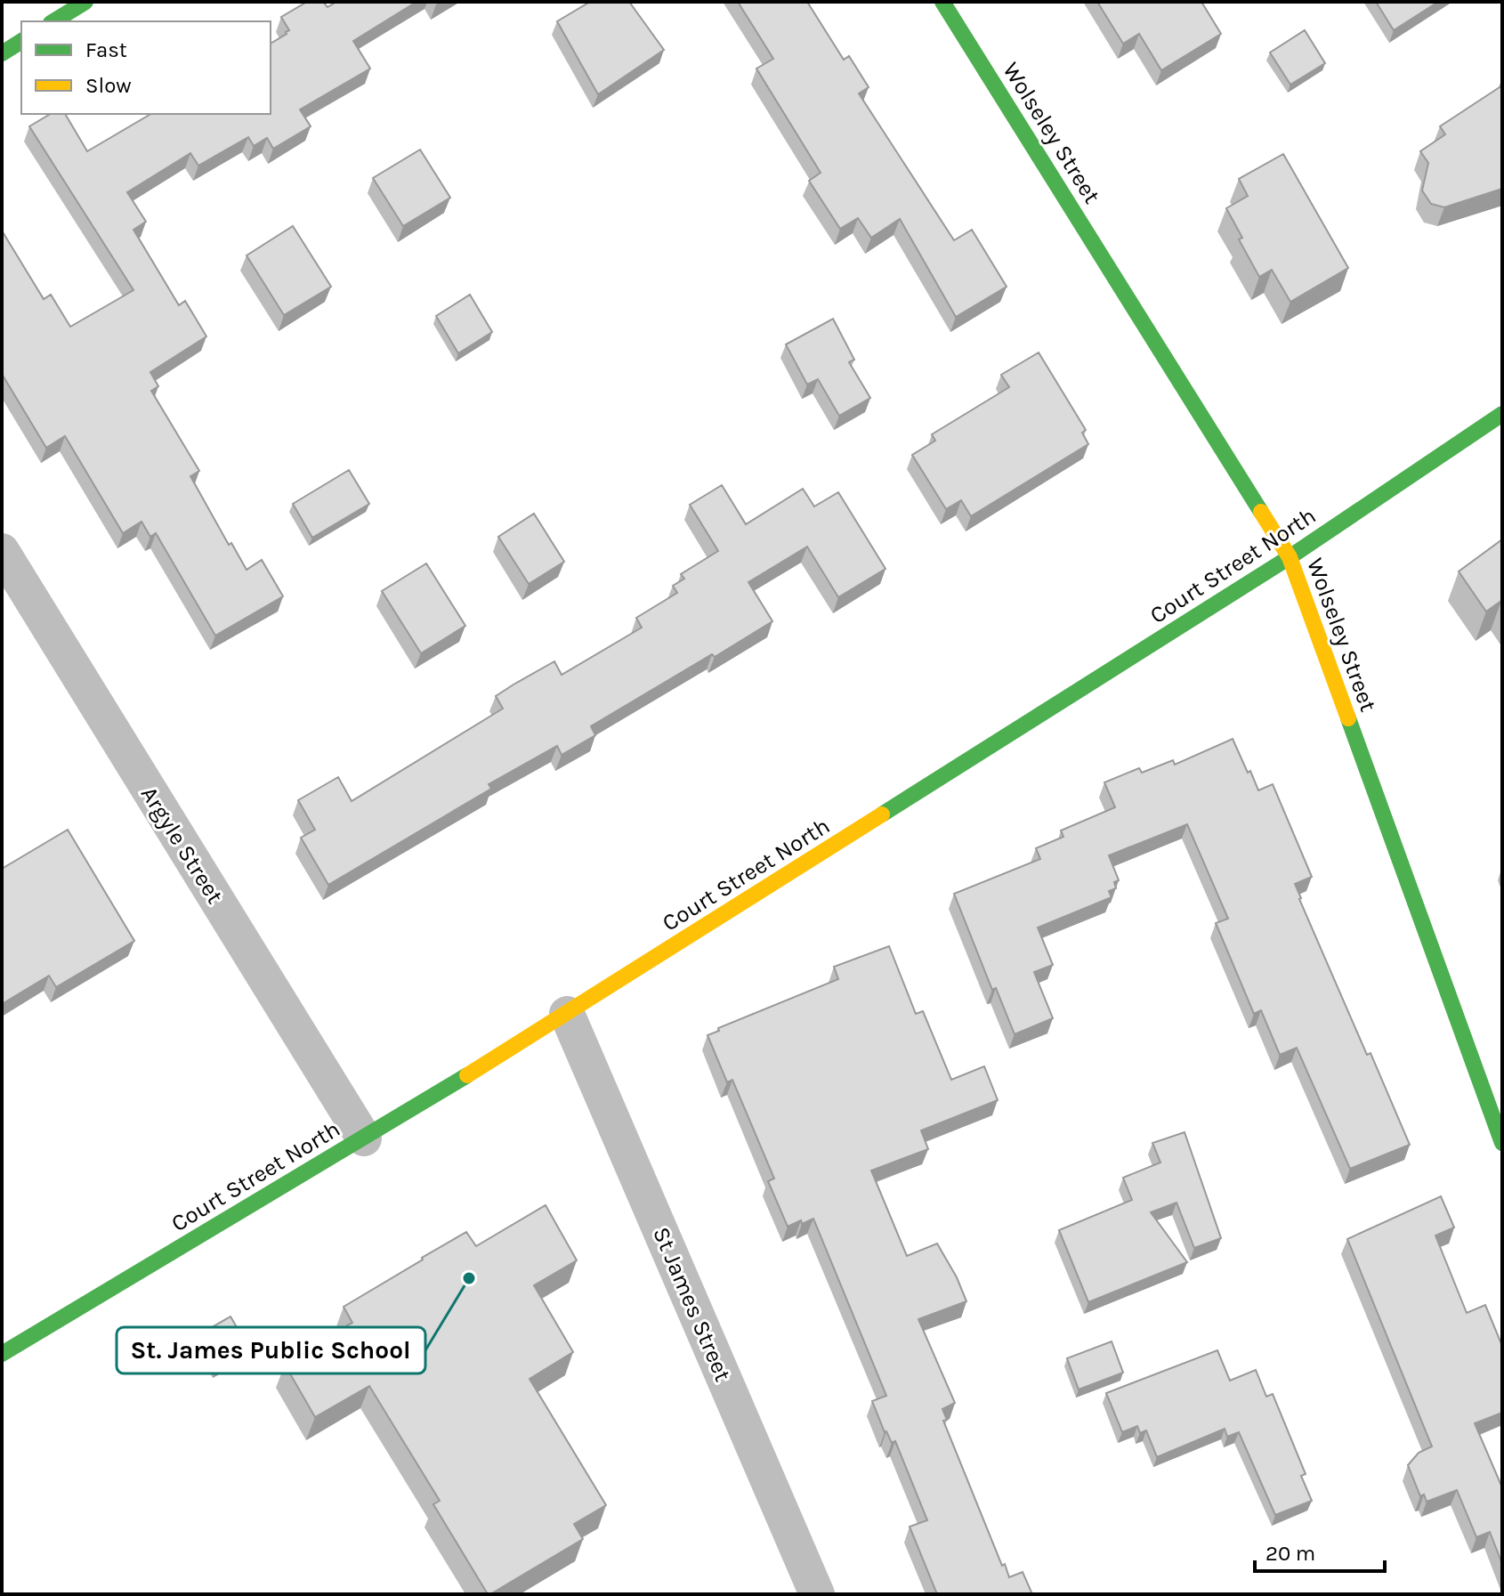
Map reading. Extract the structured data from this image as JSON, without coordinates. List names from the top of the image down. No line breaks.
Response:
{"streets":{"street":["Wolseley Street","Court Street North","Argyle Street","St James Street"]},"crossings":[["Wolseley Street","Court Street North"],["Court Street North","Argyle Street"],["Court Street North","St James Street"]],"places":["St. James Public School"],"legend":["Fast","Slow"],"scale_bar":"20 m"}
